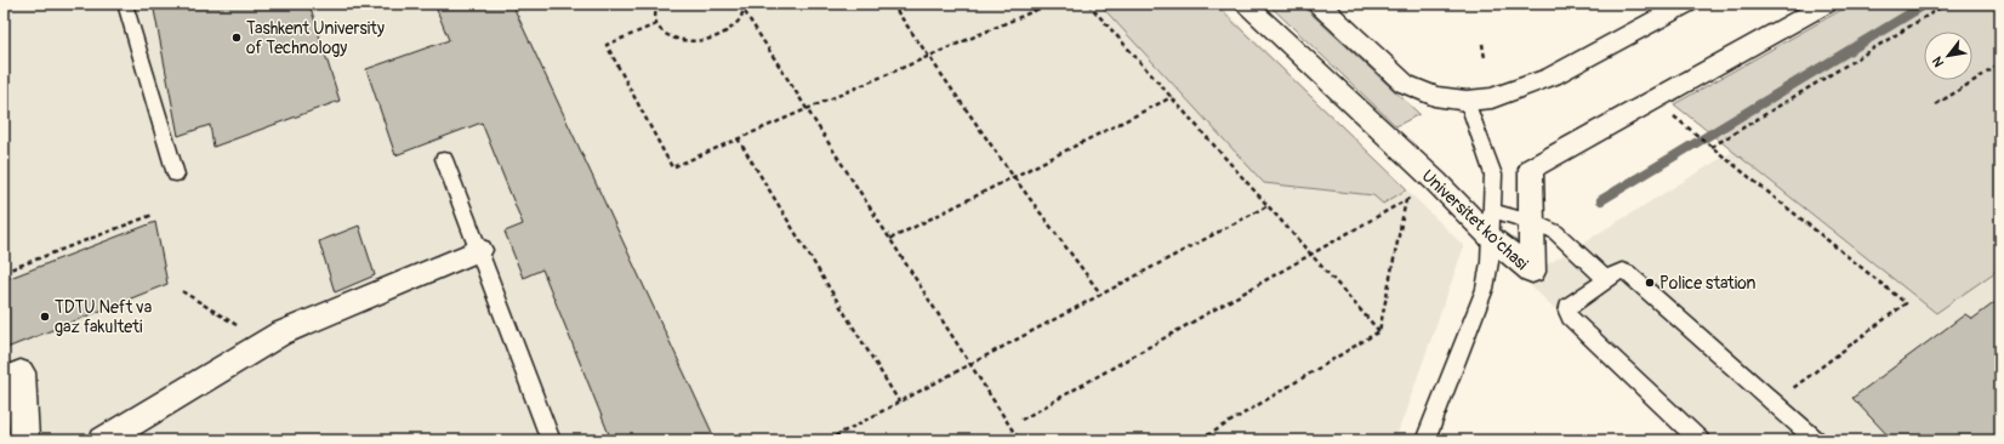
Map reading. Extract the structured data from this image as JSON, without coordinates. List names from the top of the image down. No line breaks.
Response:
{"streets":{"street":["Universitet ko'chasi"]},"places":["Tashkent University of Technology","Police station","TDTU Neft va gaz fakulteti"],"north":"bottom left"}
